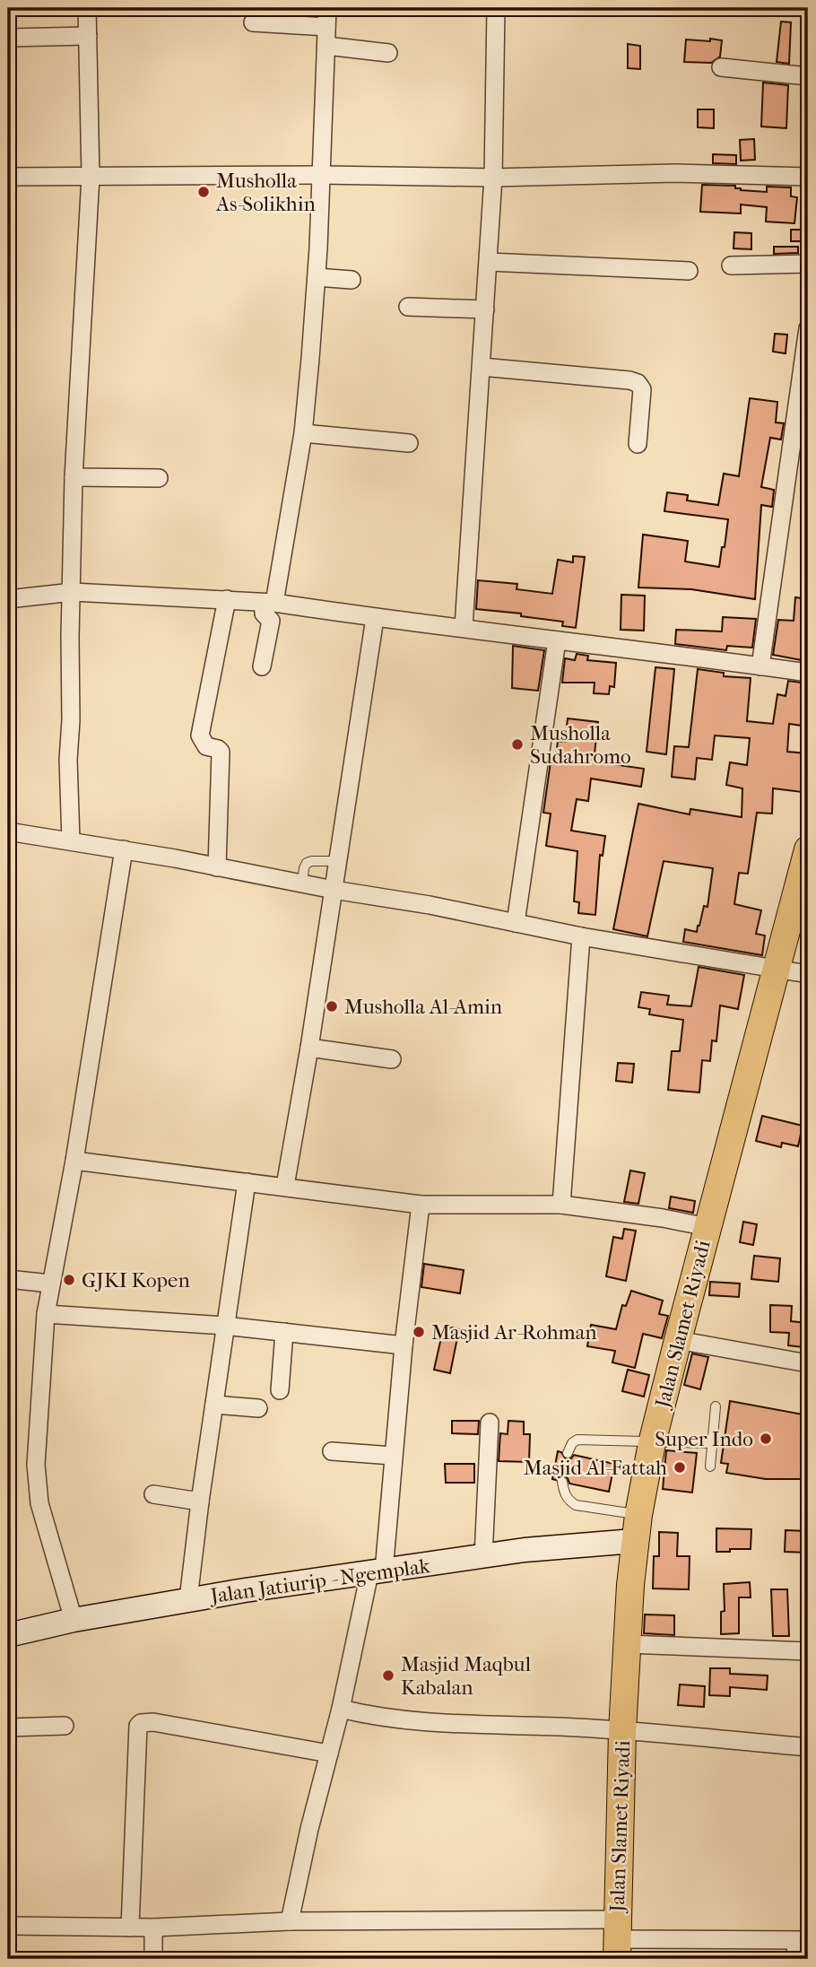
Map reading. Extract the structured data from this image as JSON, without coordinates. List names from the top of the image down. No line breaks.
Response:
{"streets":{"main road":["Jalan Slamet Riyadi"],"street":["Jalan Jatiurip - Ngemplak"]},"crossings":[["Jalan Slamet Riyadi","Jalan Jatiurip - Ngemplak"]],"places":["Musholla As-Solikhin","Musholla Sudahromo","Musholla Al-Amin","GJKI Kopen","Masjid Ar-Rohman","Super Indo","Masjid Al-Fattah","Masjid Maqbul Kabalan"]}
